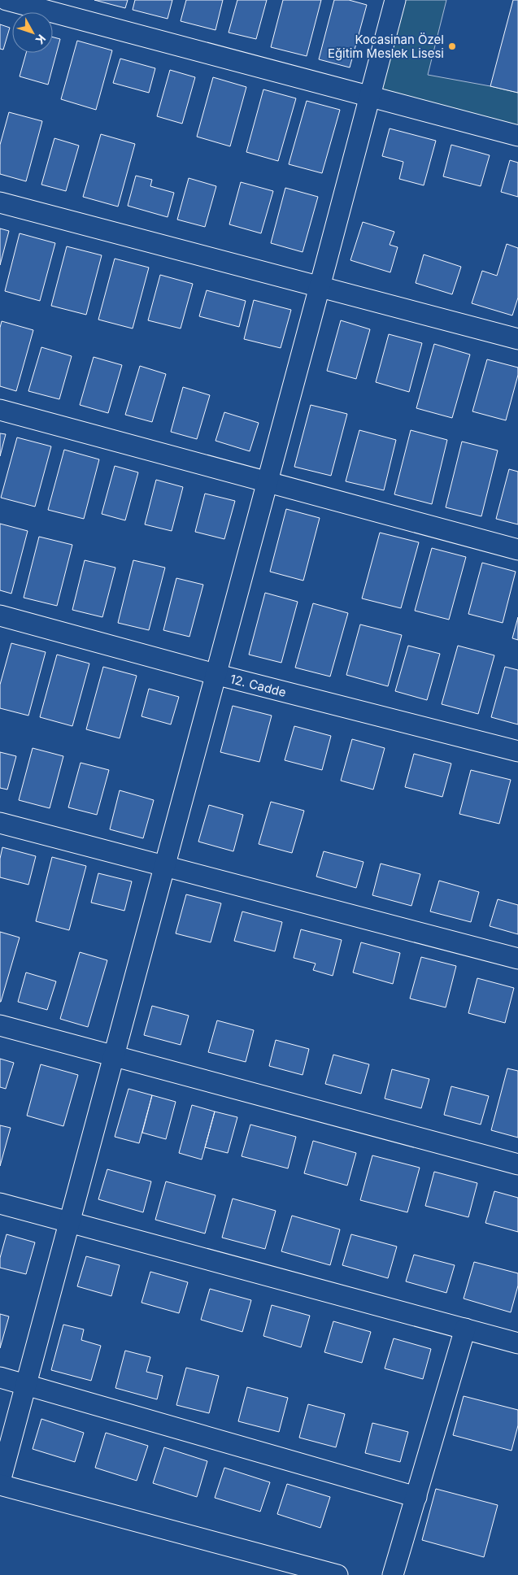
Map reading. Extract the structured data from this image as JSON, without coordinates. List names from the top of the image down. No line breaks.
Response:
{"streets":{"street":["12. Cadde"]},"places":["Kocasinan Özel Eğitim Meslek Lisesi"],"north":"bottom right"}
